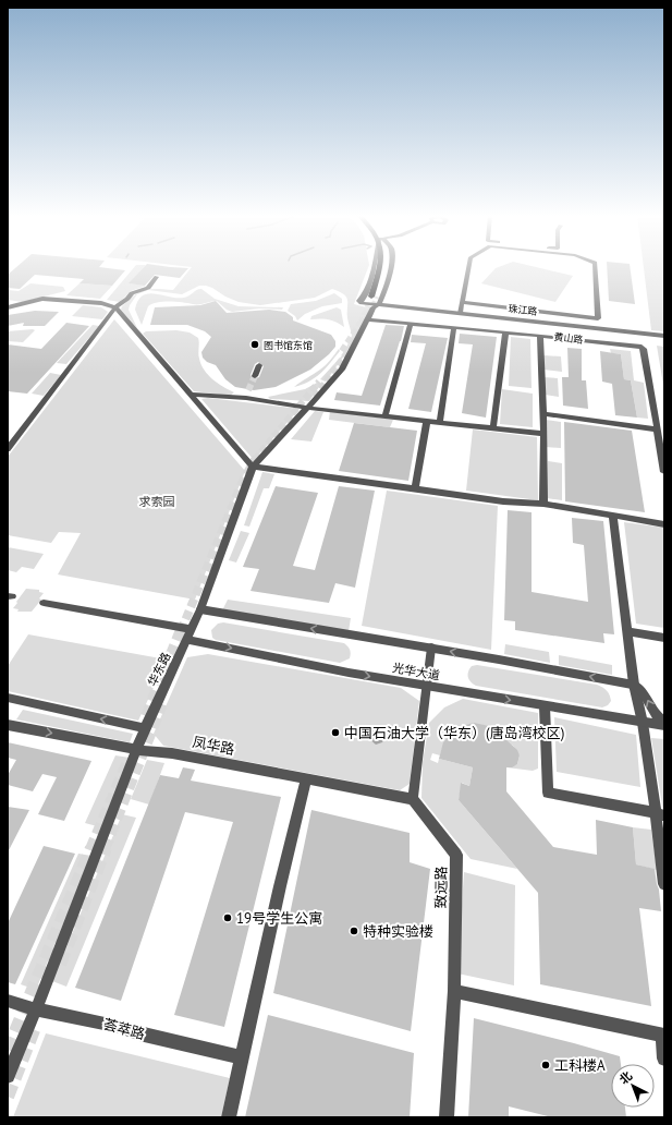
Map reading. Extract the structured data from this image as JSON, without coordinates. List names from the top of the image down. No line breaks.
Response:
{"streets":{"street":["珠江路","黄山路","华东路","光华大道","凤华路","致远路","荟萃路"]},"crossings":[["华东路","光华大道"],["华东路","凤华路"],["华东路","荟萃路"],["凤华路","致远路"]],"parks":["求索园"],"places":["图书馆东馆","中国石油大学（华东）(唐岛湾校区)","19号学生公寓","特种实验楼","工科楼A"],"north":"top left"}
